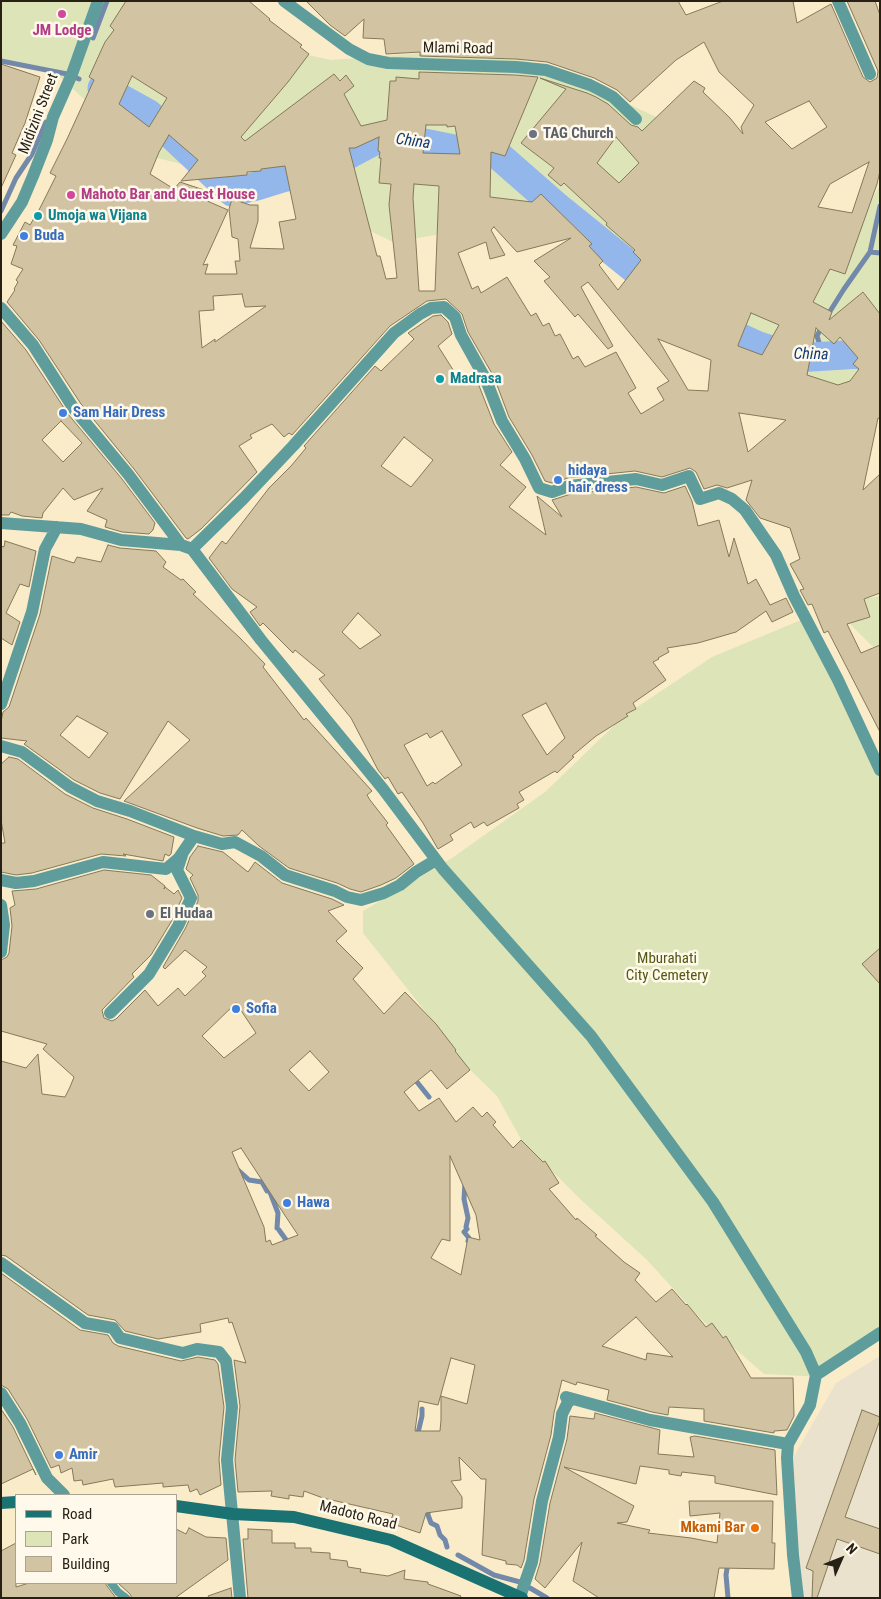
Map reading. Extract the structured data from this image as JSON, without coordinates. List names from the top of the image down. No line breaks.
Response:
{"streets":{"main road":["Madoto Road"],"street":["Mlami Road","Midizini Street"]},"water":["China"],"parks":["Mburahati City Cemetery"],"places":["JM Lodge","TAG Church","Mahoto Bar and Guest House","Umoja wa Vijana","Buda","Madrasa","Sam Hair Dress","hidaya hair dress","El Hudaa","Sofia","Hawa","Amir","Mkami Bar"],"legend":["Road","Park","Building"],"north":"top right"}
